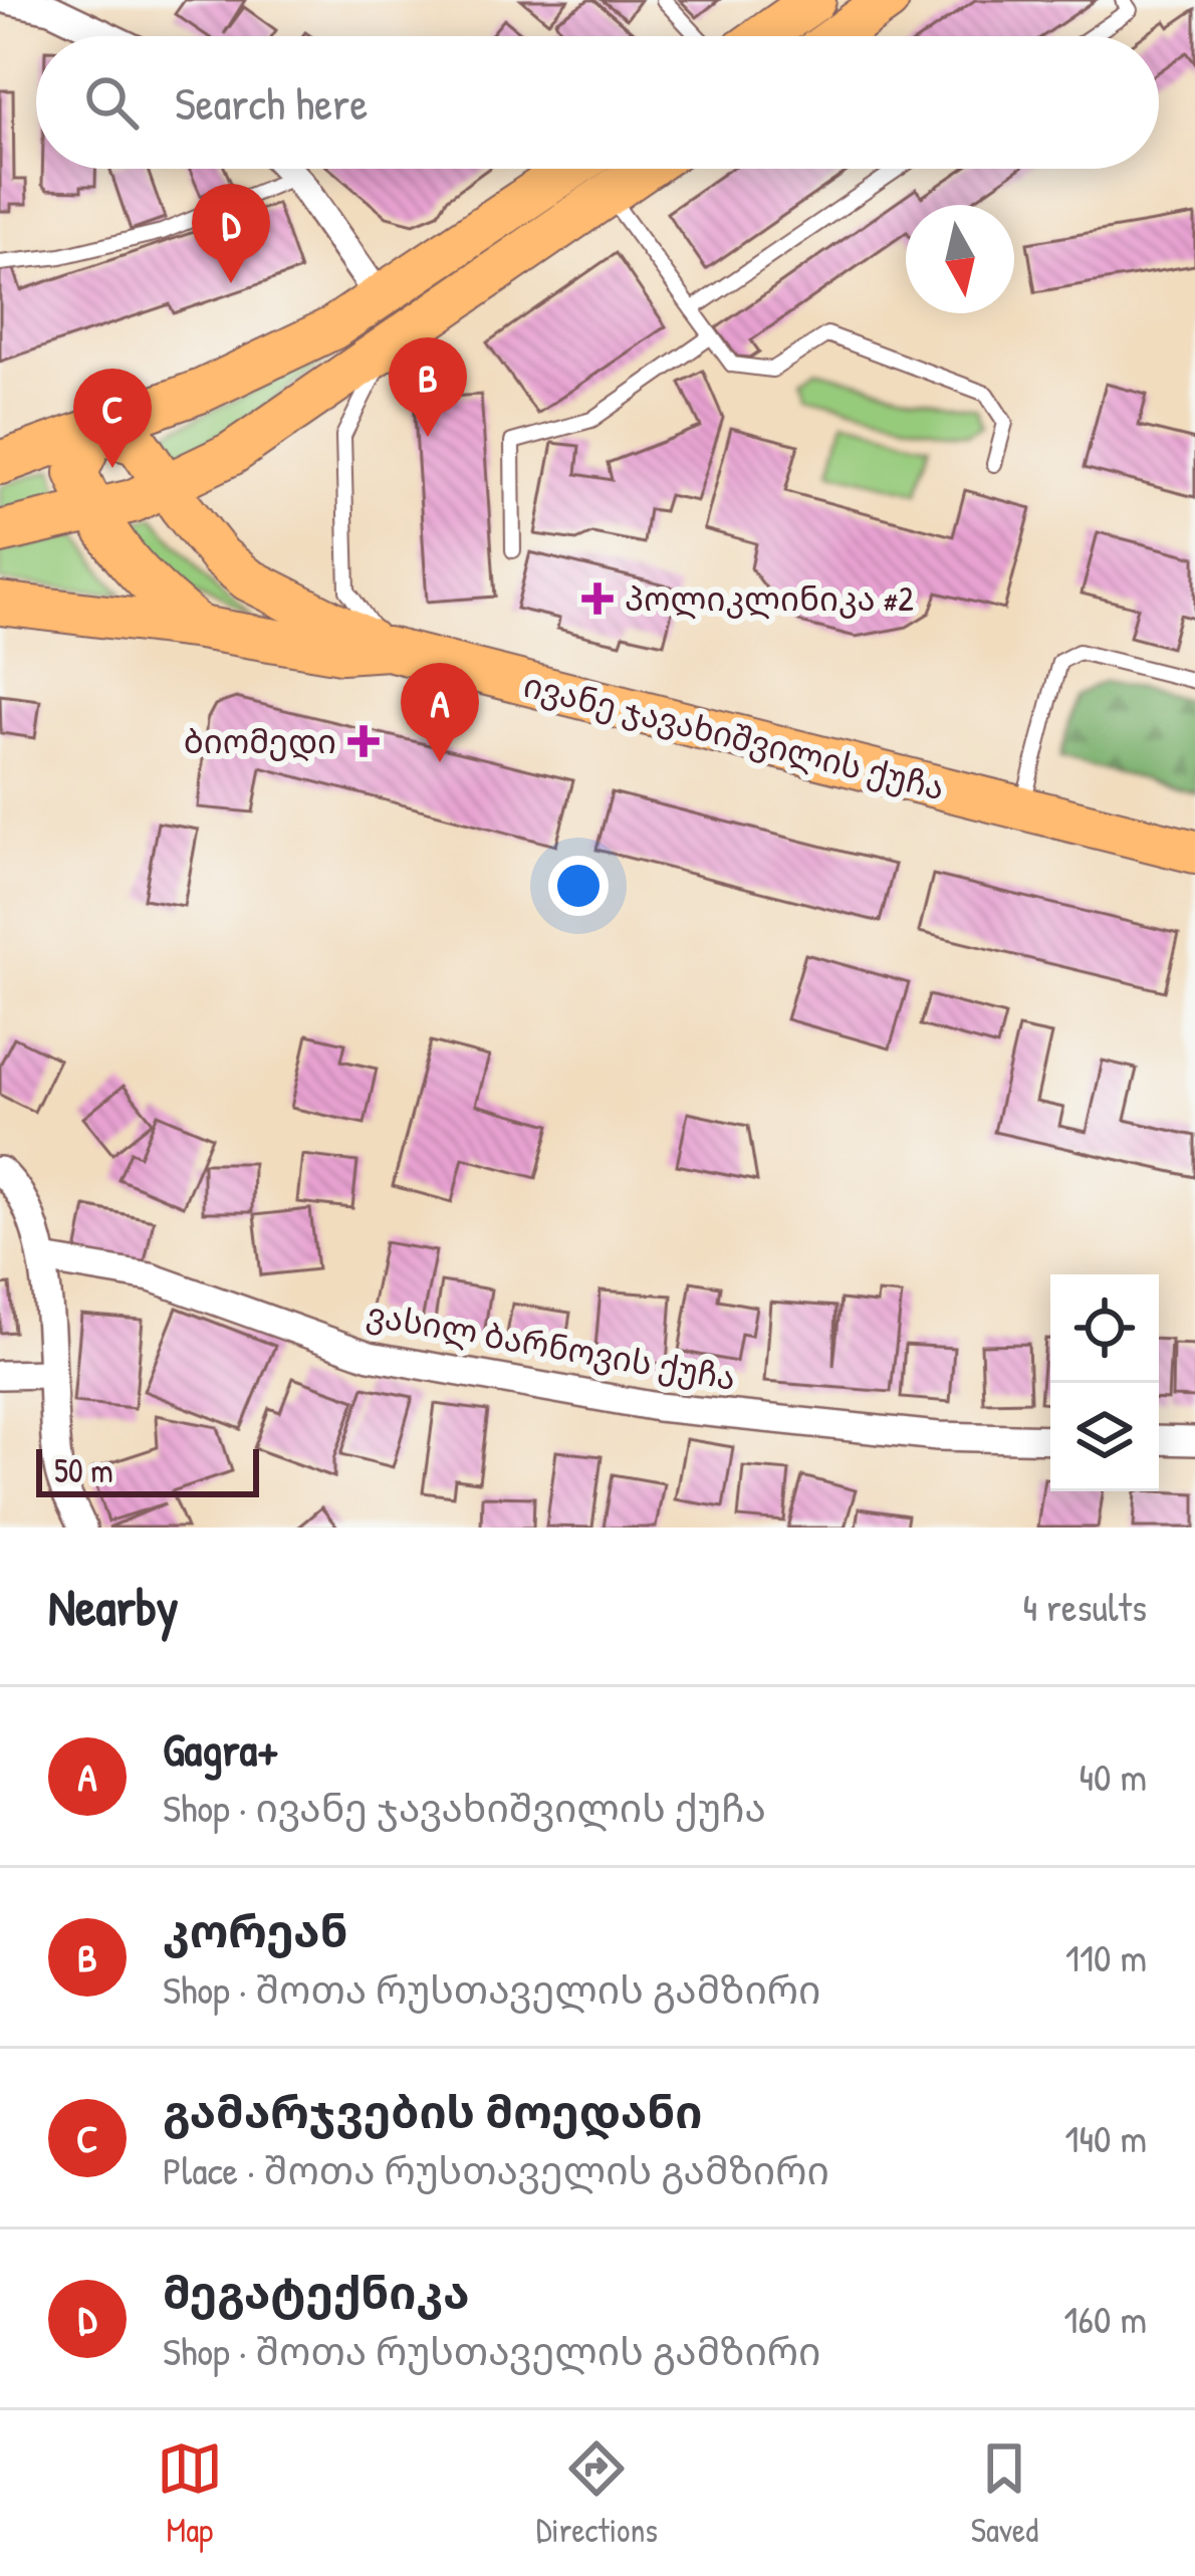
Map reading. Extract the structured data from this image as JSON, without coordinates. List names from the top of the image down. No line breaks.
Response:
{"streets":{"main road":["ივანე ჯავახიშვილის ქუჩა"],"street":["ვასილ ბარნოვის ქუჩა"]},"places":{"health":["პოლიკლინიკა #2","ბიომედი"]},"scale_bar":"50 m","north":"bottom","page":{"search":"Search here","pins":["D","B","C","A"],"scale":"50 m","heading":["Nearby","4 results"],"list":[{"mark":"A","name":"Gagra+","note":"Shop · ივანე ჯავახიშვილის ქუჩა","value":"40 m"},{"mark":"B","name":"კორეან","note":"Shop · შოთა რუსთაველის გამზირი","value":"110 m"},{"mark":"C","name":"გამარჯვების მოედანი","note":"Place · შოთა რუსთაველის გამზირი","value":"140 m"},{"mark":"D","name":"მეგატექნიკა","note":"Shop · შოთა რუსთაველის გამზირი","value":"160 m"}],"nav":["Map","Directions","Saved"]}}
